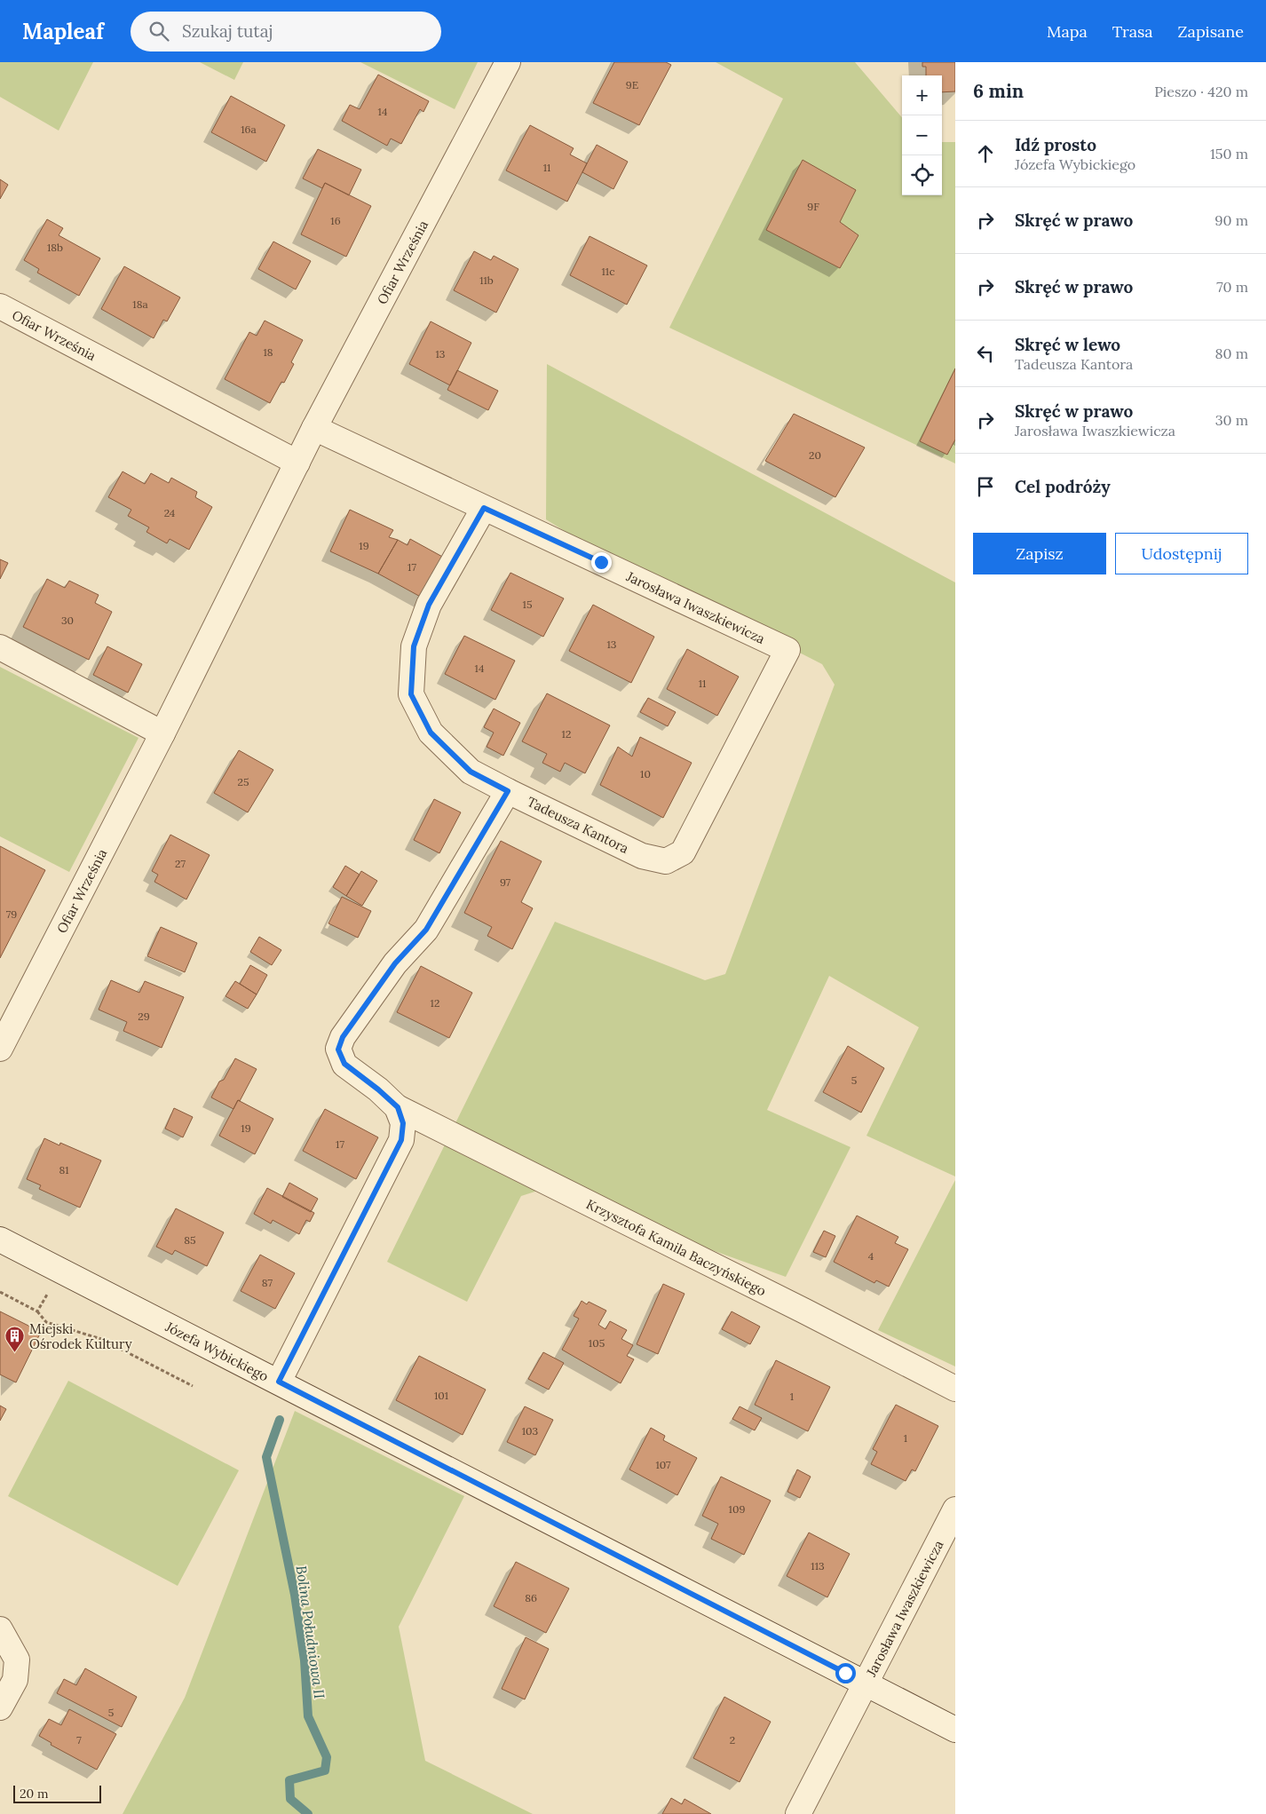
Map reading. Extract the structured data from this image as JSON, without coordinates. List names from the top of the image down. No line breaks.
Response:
{"streets":{"street":["Ofiar Września","Jarosława Iwaszkiewicza","Tadeusza Kantora","Krzysztofa Kamila Baczyńskiego","Józefa Wybickiego"]},"crossings":[["Ofiar Września","Jarosława Iwaszkiewicza"],["Jarosława Iwaszkiewicza","Tadeusza Kantora"],["Jarosława Iwaszkiewicza","Józefa Wybickiego"],["Tadeusza Kantora","Krzysztofa Kamila Baczyńskiego"]],"water":["Bolina Południowa II"],"places":{"building":["Miejski Ośrodek Kultury"]},"house_numbers":["9E","14","16a","11","9F","16","18b","11c","11b","18a","18","13","20","24","19","17","15","30","13","14","11","12","10","25","27","97","79","12","29","5","19","17","81","85","4","87","105","101","1","103","1","107","109","113","86","5","7","2"],"scale_bar":"20 m","page":{"header":"Mapleaf","search":"Szukaj tutaj","nav":["Mapa","Trasa","Zapisane"],"heading":["6 min","Pieszo · 420 m"],"map_buttons":["+","−"],"list":[["Idź prosto","Józefa Wybickiego","150 m"],["Skręć w prawo","90 m"],["Skręć w prawo","70 m"],["Skręć w lewo","Tadeusza Kantora","80 m"],["Skręć w prawo","Jarosława Iwaszkiewicza","30 m"],"Cel podróży"],"buttons":["Zapisz","Udostępnij"],"scale":"20 m"}}
